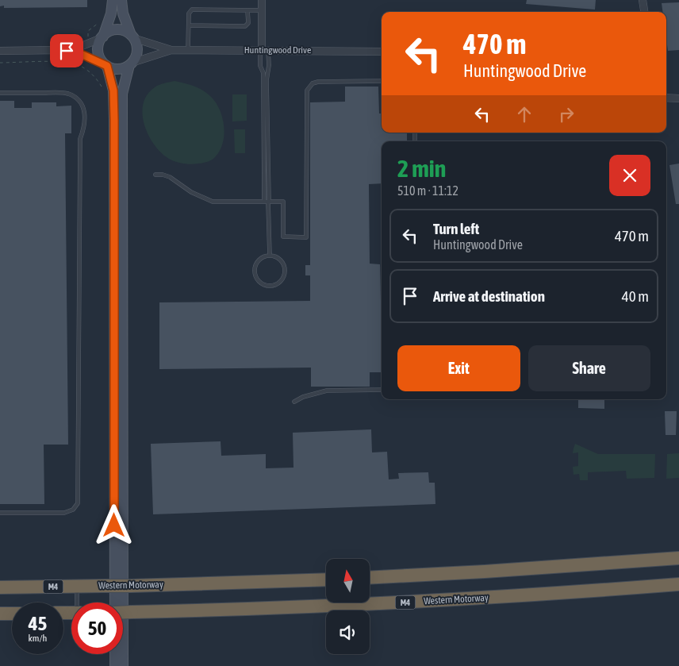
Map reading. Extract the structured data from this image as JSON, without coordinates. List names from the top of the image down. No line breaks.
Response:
{"streets":{"highway":["Western Motorway","M4"],"street":["Huntingwood Drive"]},"north":"top","page":{"turn":["470 m","Huntingwood Drive"],"heading":["2 min","510 m · 11:12"],"list":[{"name":"Turn left","note":"Huntingwood Drive","value":"470 m"},{"name":"Arrive at destination","value":"40 m"}],"buttons":["Exit","Share"],"speed":"45 km/h","limit":"50"}}
